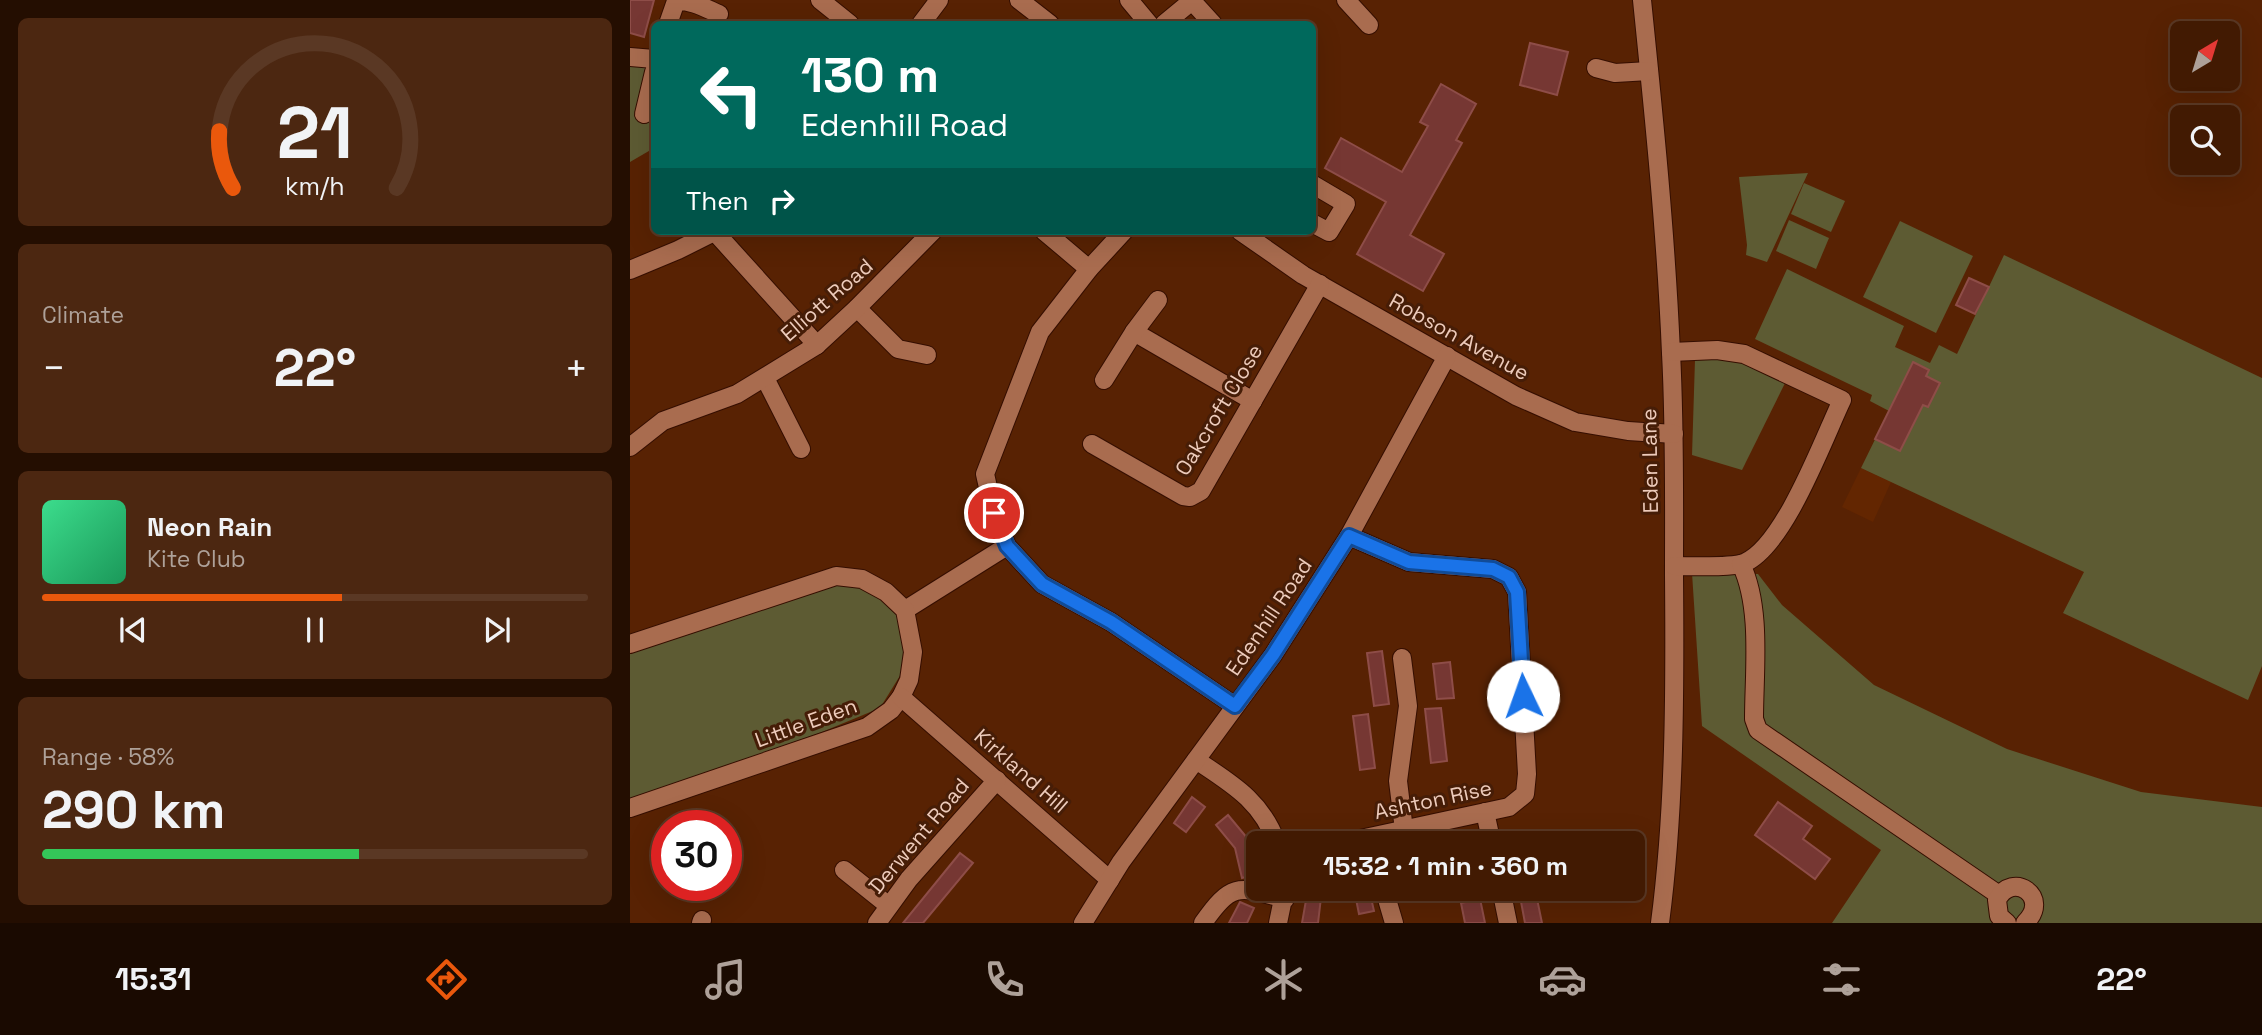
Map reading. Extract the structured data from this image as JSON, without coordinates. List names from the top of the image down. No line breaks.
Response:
{"streets":{"street":["Elliott Road","Robson Avenue","Oakcroft Close","Eden Lane","Edenhill Road","Little Eden","Kirkland Hill","Ashton Rise","Derwent Road"]},"crossings":[["Robson Avenue","Oakcroft Close"],["Robson Avenue","Eden Lane"],["Robson Avenue","Edenhill Road"],["Edenhill Road","Kirkland Hill"],["Edenhill Road","Ashton Rise"],["Little Eden","Kirkland Hill"],["Kirkland Hill","Derwent Road"]],"north":"top right","page":{"turn":["130 m","Edenhill Road"],"then":"Then","tile":["Climate",["Range · 58%","290 km"]],"heat":["−","22°","+"],"song":["Neon Rain","Kite Club"],"limit":"30","trip":"15:32 · 1 min · 360 m","tabs":["15:31","22°"],"gauge":["21","km/h"]}}
